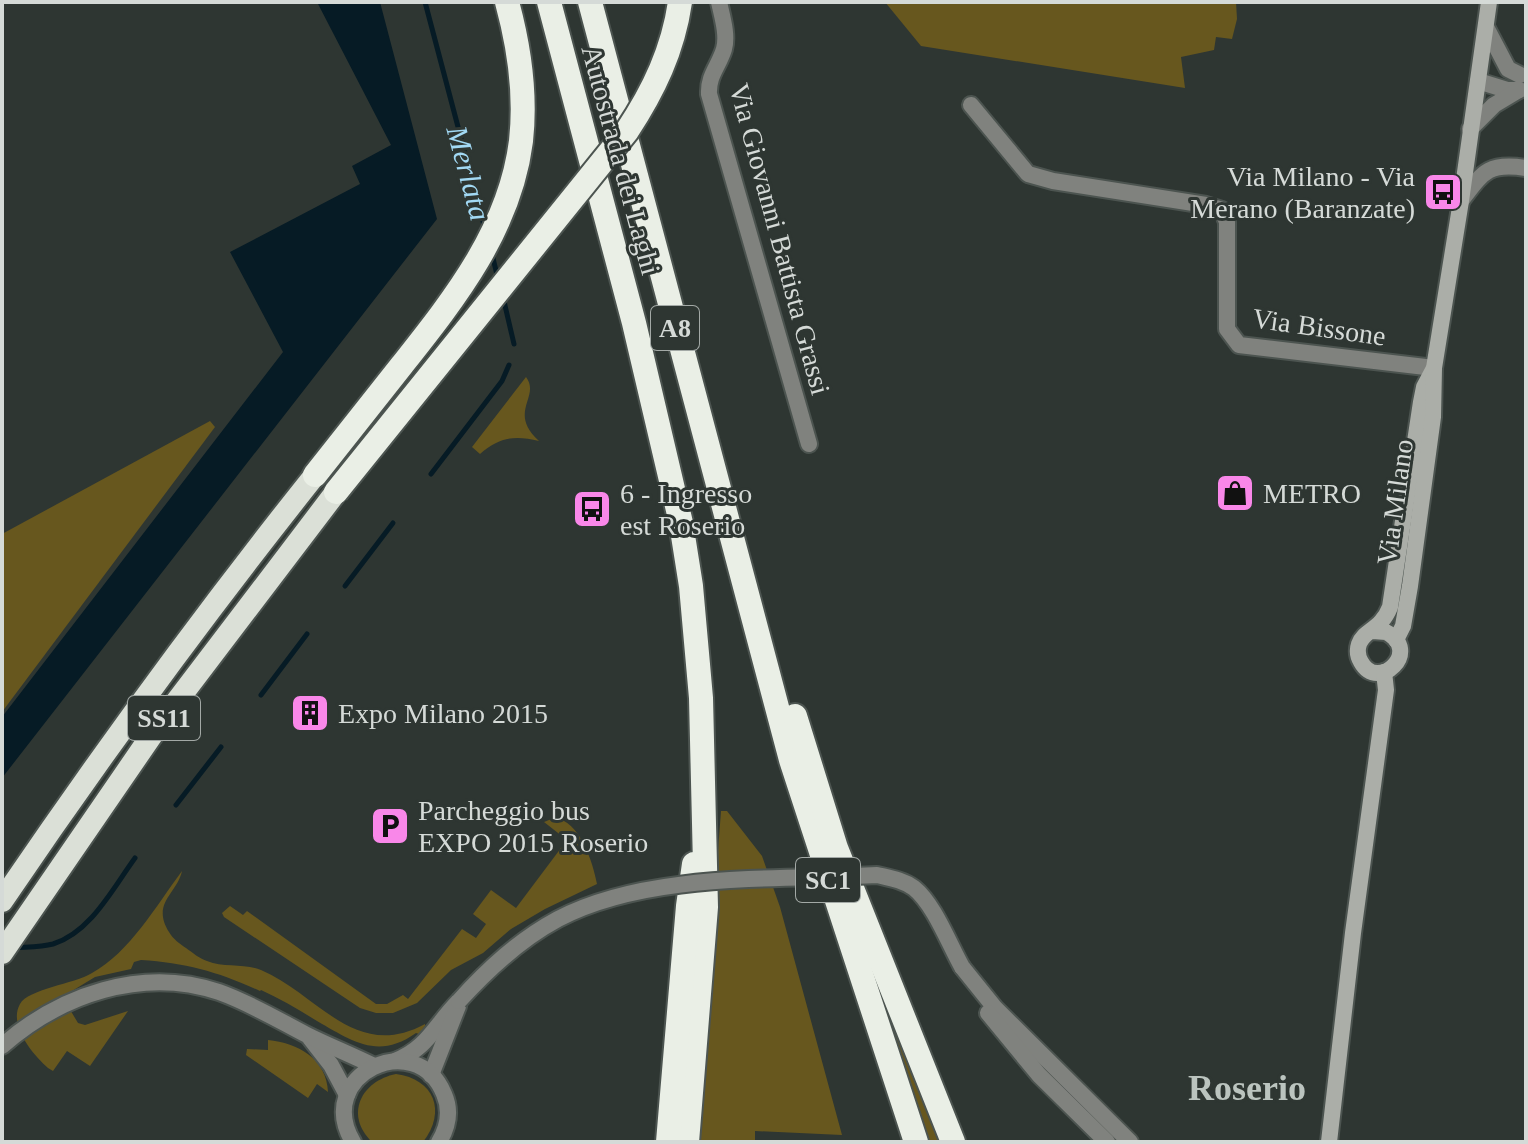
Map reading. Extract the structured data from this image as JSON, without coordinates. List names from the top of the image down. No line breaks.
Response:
{"streets":{"highway":["Autostrada dei Laghi","A8","SS11","SC1"],"main road":["Via Milano"],"street":["Via Giovanni Battista Grassi","Via Bissone"]},"crossings":[["Autostrada dei Laghi","SC1"],["Via Bissone","Via Milano"]],"districts":["Roserio"],"water":["Merlata"],"places":{"bus stop":["Via Milano - Via Merano (Baranzate)","6 - Ingresso est Roserio"],"shop":["METRO"],"building":["Expo Milano 2015"],"parking":["Parcheggio bus EXPO 2015 Roserio"]}}
